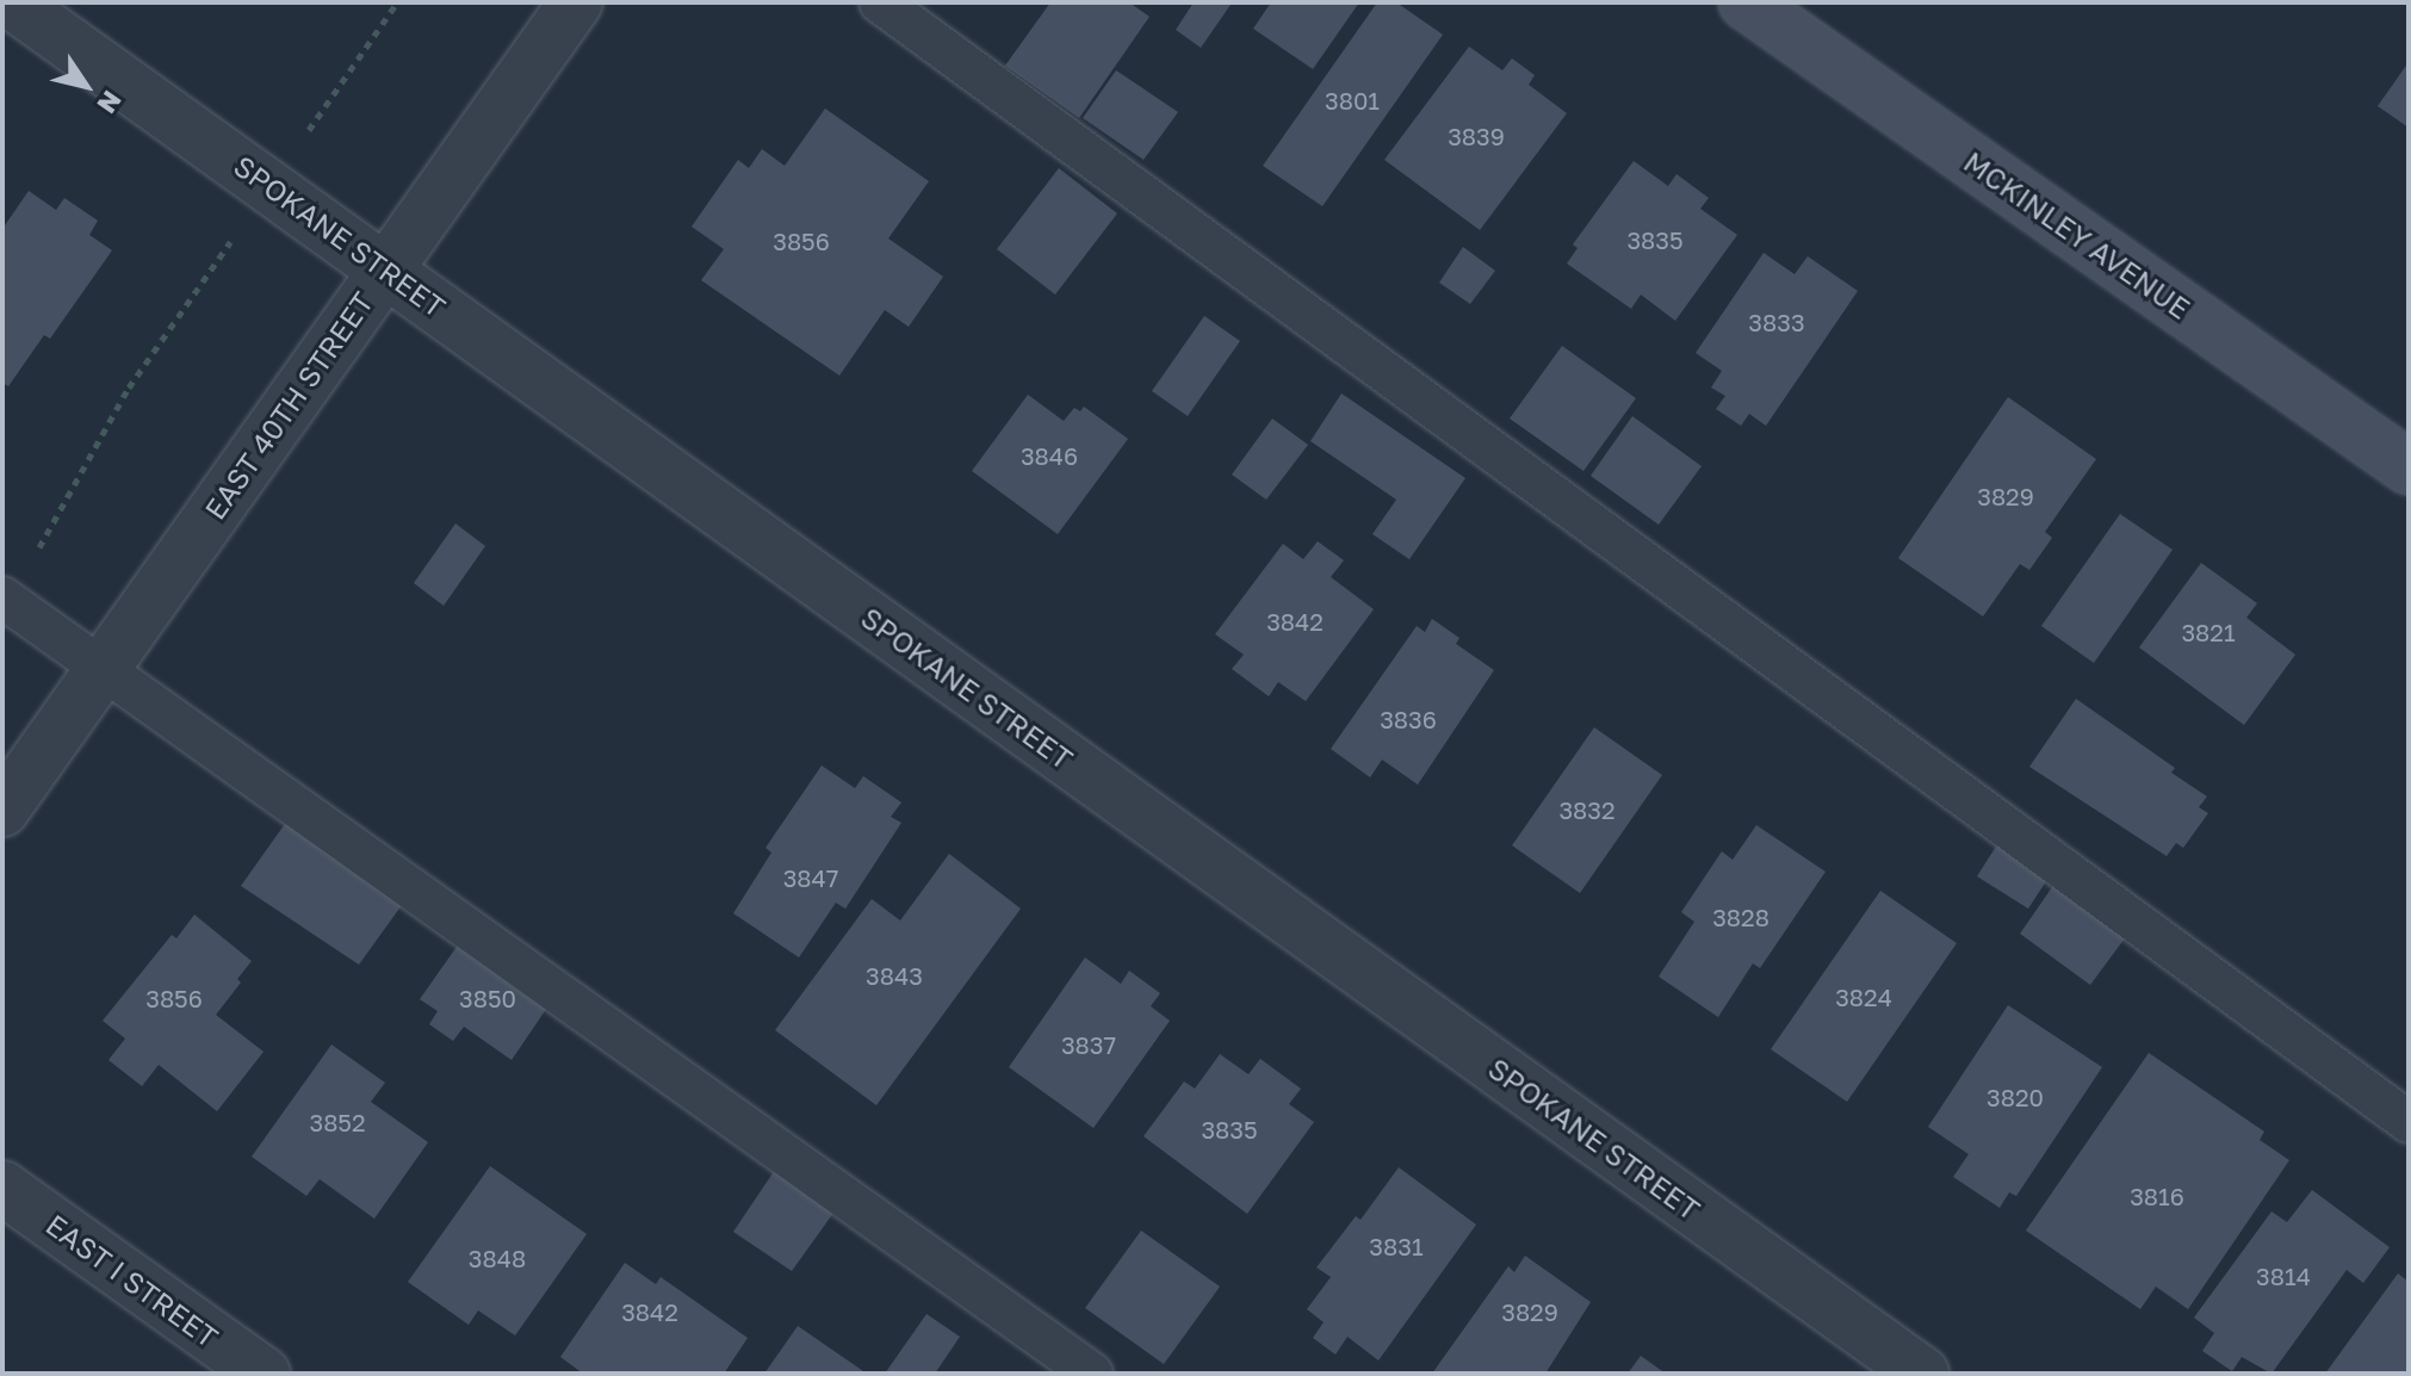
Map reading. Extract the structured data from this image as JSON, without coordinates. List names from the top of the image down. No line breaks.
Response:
{"streets":{"main road":["MCKINLEY AVENUE"],"street":["SPOKANE STREET","EAST 40TH STREET","EAST I STREET"]},"crossings":[["SPOKANE STREET","EAST 40TH STREET"]],"house_numbers":["3801","3839","3835","3856","3833","3846","3829","3842","3821","3836","3832","3847","3828","3843","3824","3856","3850","3837","3820","3852","3835","3816","3831","3848","3814","3842","3829"],"north":"bottom right"}
